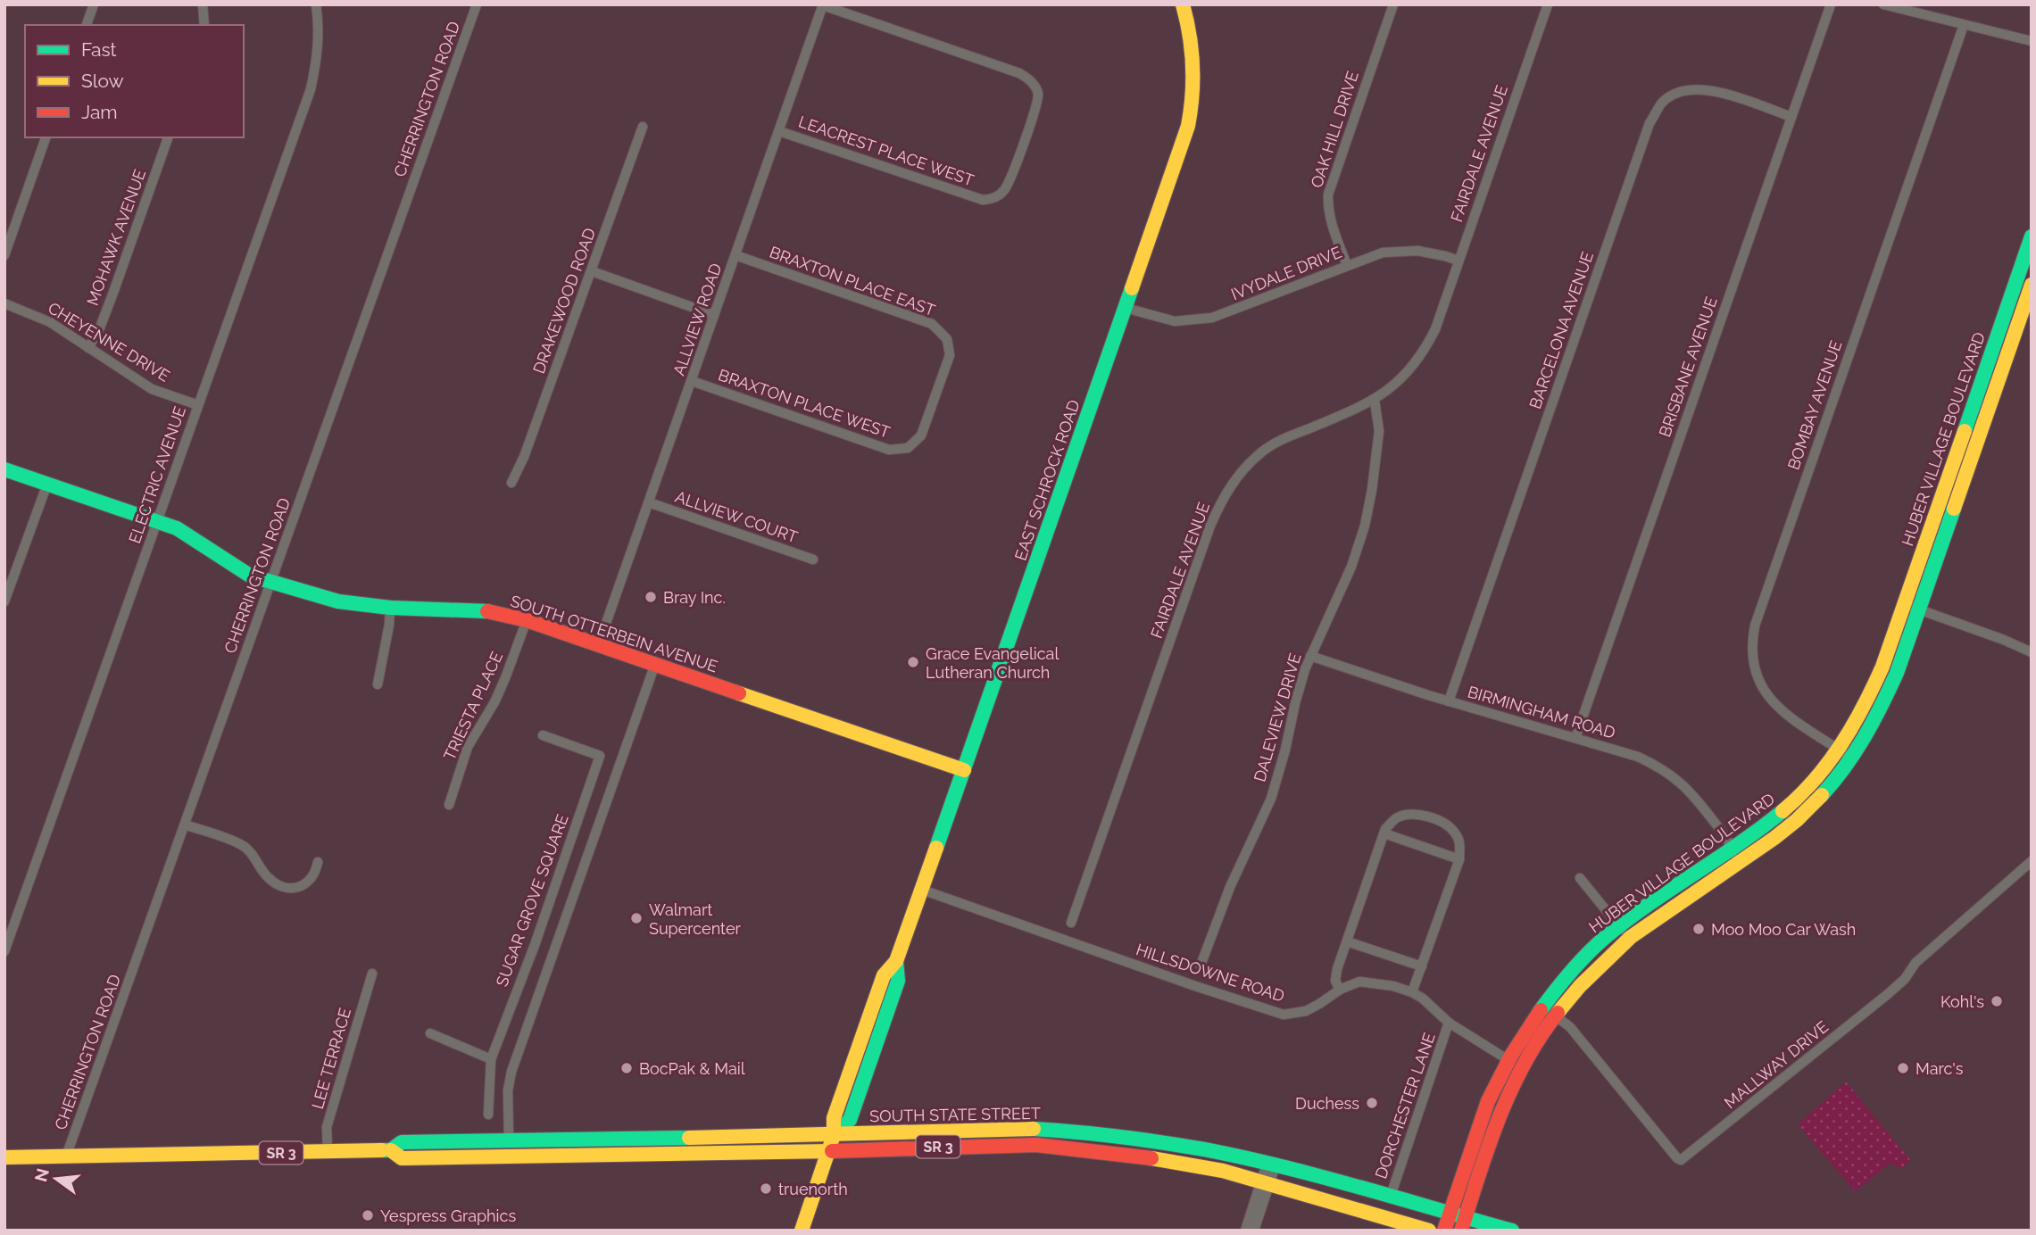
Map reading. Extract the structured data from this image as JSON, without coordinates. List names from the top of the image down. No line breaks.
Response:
{"streets":{"street":["CHERRINGTON ROAD","OAK HILL DRIVE","LEACREST PLACE WEST","FAIRDALE AVENUE","MOHAWK AVENUE","IVYDALE DRIVE","BRAXTON PLACE EAST","DRAKEWOOD ROAD","ALLVIEW ROAD","BARCELONA AVENUE","CHEYENNE DRIVE","BRISBANE AVENUE","BRAXTON PLACE WEST","BOMBAY AVENUE","HUBER VILLAGE BOULEVARD","ELECTRIC AVENUE","EAST SCHROCK ROAD","ALLVIEW COURT","SOUTH OTTERBEIN AVENUE","TRIESTA PLACE","BIRMINGHAM ROAD","DALEVIEW DRIVE","SUGAR GROVE SQUARE","HILLSDOWNE ROAD","LEE TERRACE","MALLWAY DRIVE","DORCHESTER LANE","SOUTH STATE STREET","SR 3"]},"crossings":[["CHERRINGTON ROAD","SOUTH OTTERBEIN AVENUE"],["CHERRINGTON ROAD","SOUTH STATE STREET"],["OAK HILL DRIVE","IVYDALE DRIVE"],["LEACREST PLACE WEST","ALLVIEW ROAD"],["FAIRDALE AVENUE","IVYDALE DRIVE"],["FAIRDALE AVENUE","DALEVIEW DRIVE"],["MOHAWK AVENUE","CHEYENNE DRIVE"],["IVYDALE DRIVE","EAST SCHROCK ROAD"],["BRAXTON PLACE EAST","ALLVIEW ROAD"],["BRAXTON PLACE EAST","BRAXTON PLACE WEST"],["ALLVIEW ROAD","BRAXTON PLACE WEST"],["ALLVIEW ROAD","ALLVIEW COURT"],["ALLVIEW ROAD","SOUTH OTTERBEIN AVENUE"],["BARCELONA AVENUE","BRISBANE AVENUE"],["BARCELONA AVENUE","BIRMINGHAM ROAD"],["CHEYENNE DRIVE","ELECTRIC AVENUE"],["BRISBANE AVENUE","BIRMINGHAM ROAD"],["BOMBAY AVENUE","HUBER VILLAGE BOULEVARD"],["HUBER VILLAGE BOULEVARD","BIRMINGHAM ROAD"],["HUBER VILLAGE BOULEVARD","HILLSDOWNE ROAD"],["HUBER VILLAGE BOULEVARD","MALLWAY DRIVE"],["HUBER VILLAGE BOULEVARD","SOUTH STATE STREET"],["ELECTRIC AVENUE","SOUTH OTTERBEIN AVENUE"],["EAST SCHROCK ROAD","SOUTH OTTERBEIN AVENUE"],["EAST SCHROCK ROAD","HILLSDOWNE ROAD"],["EAST SCHROCK ROAD","SOUTH STATE STREET"],["SOUTH OTTERBEIN AVENUE","TRIESTA PLACE"],["BIRMINGHAM ROAD","DALEVIEW DRIVE"],["HILLSDOWNE ROAD","DORCHESTER LANE"],["LEE TERRACE","SOUTH STATE STREET"],["DORCHESTER LANE","SOUTH STATE STREET"]],"places":["Bray Inc.","Grace Evangelical Lutheran Church","Walmart Supercenter","Moo Moo Car Wash","Kohl's","BocPak & Mail","Marc's","Duchess","truenorth","Yespress Graphics"],"legend":["Fast","Slow","Jam"],"north":"left"}
